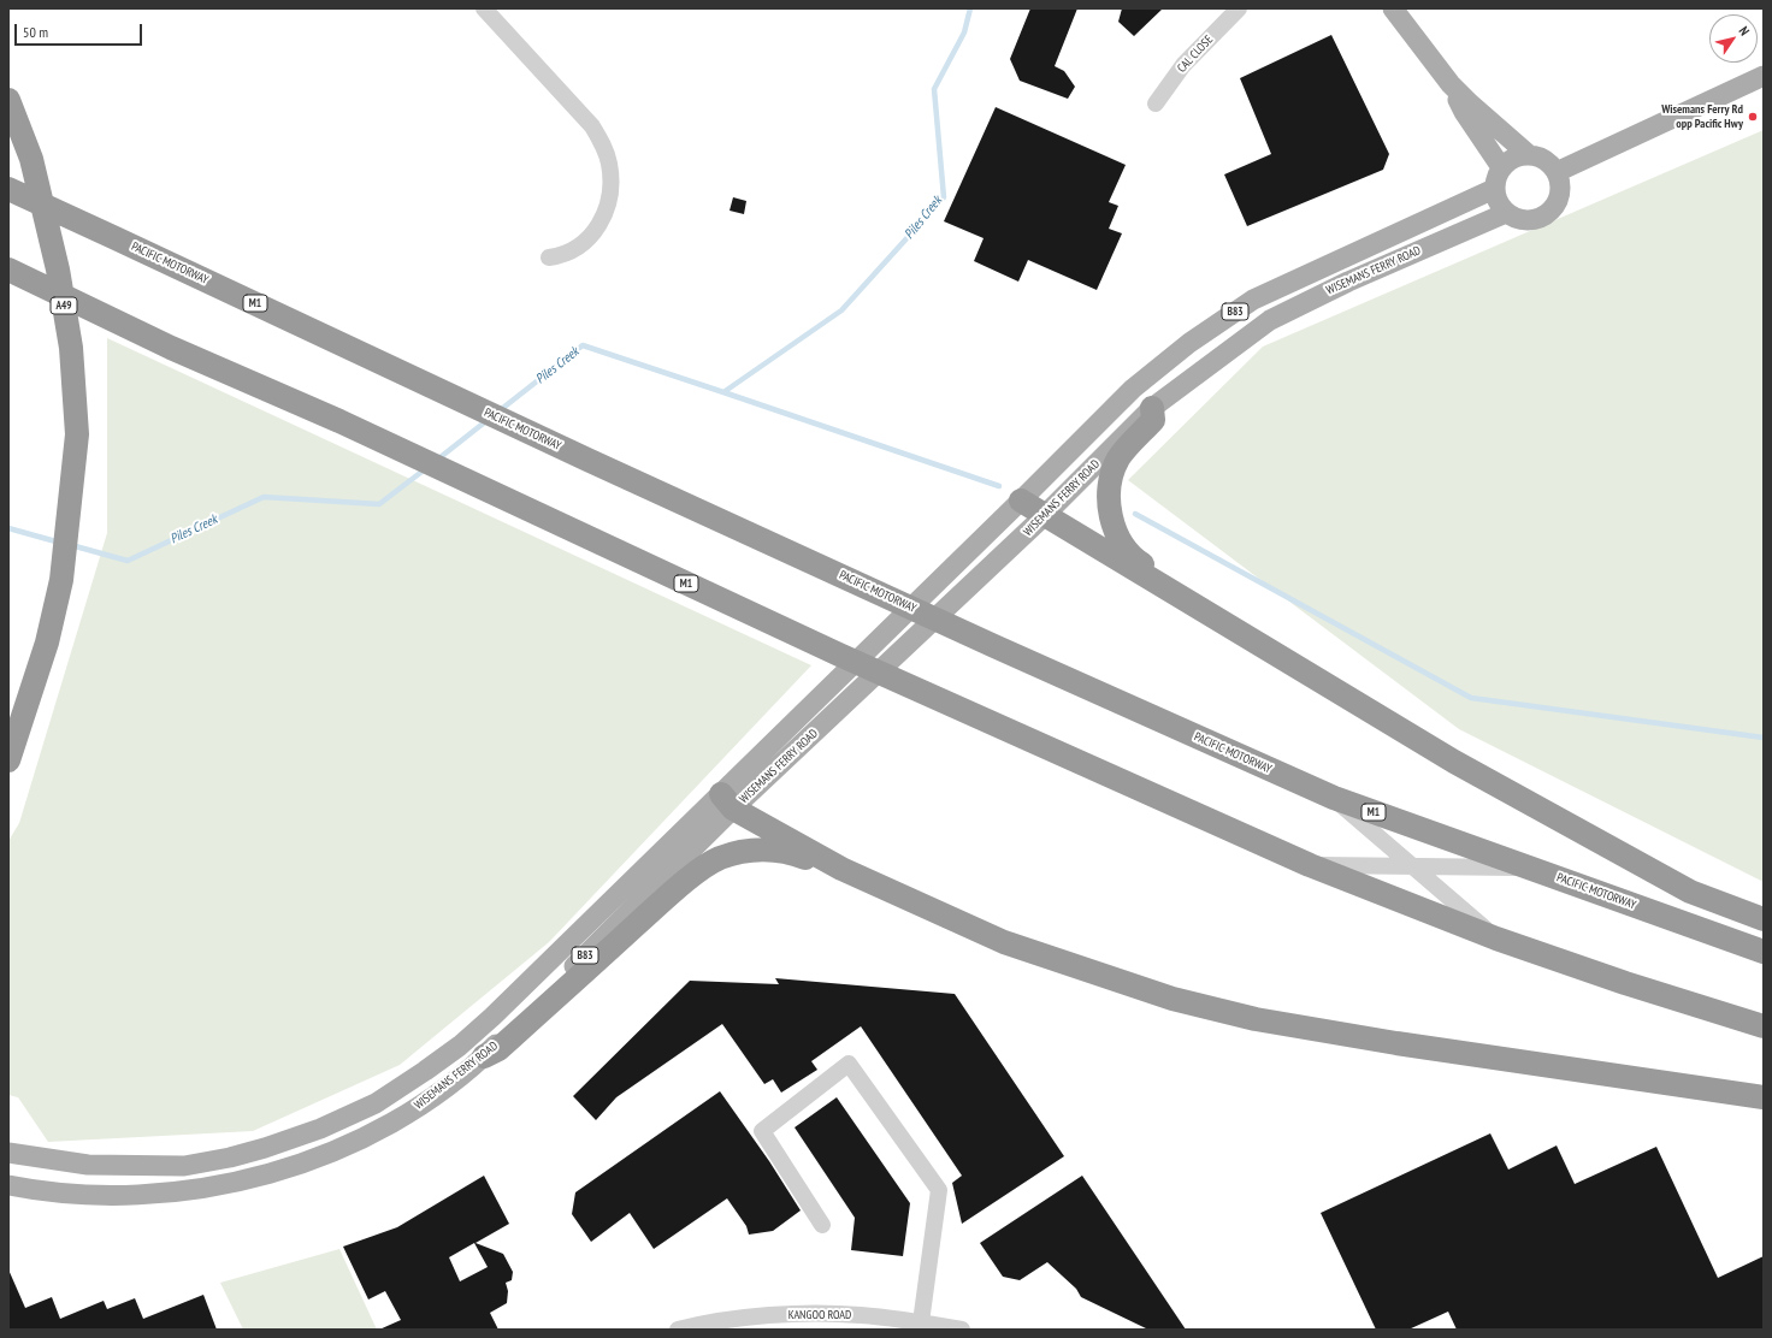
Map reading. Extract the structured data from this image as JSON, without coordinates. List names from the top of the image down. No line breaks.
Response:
{"streets":{"highway":["PACIFIC MOTORWAY","M1","A49"],"main road":["WISEMANS FERRY ROAD","B83"],"street":["CAL CLOSE","KANGOO ROAD"]},"water":["Piles Creek"],"places":["Wisemans Ferry Rd opp Pacific Hwy"],"scale_bar":"50 m","north":"top right"}
